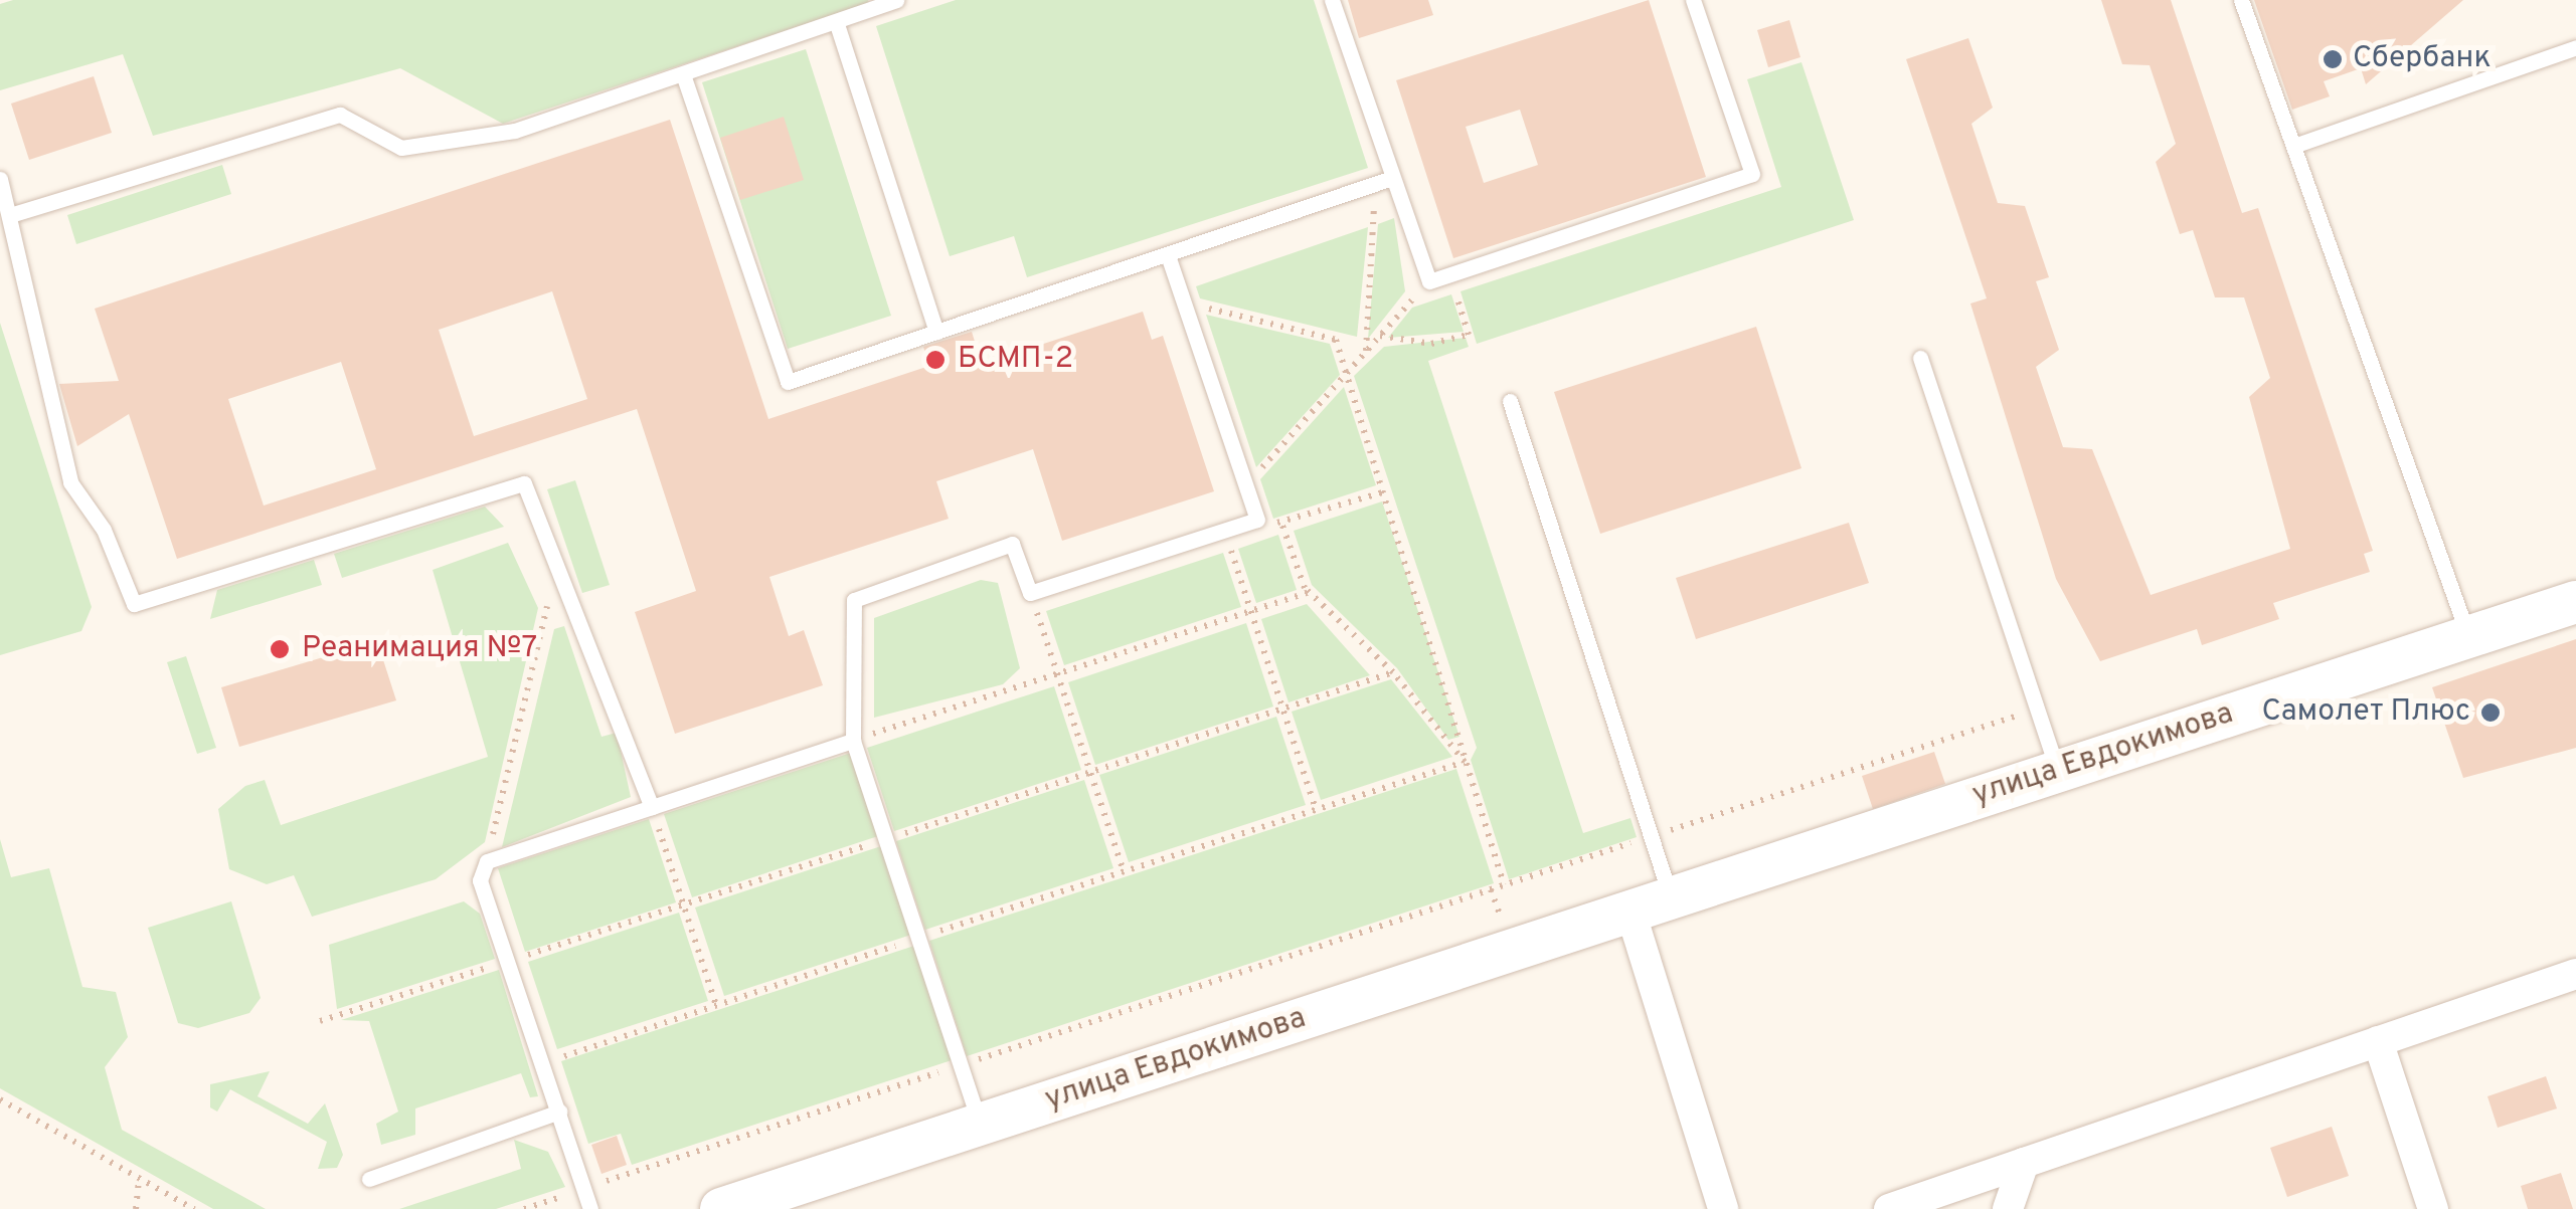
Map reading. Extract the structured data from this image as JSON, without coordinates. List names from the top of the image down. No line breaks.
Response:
{"streets":{"main road":["улица Евдокимова"]},"places":["Сбербанк","БСМП-2","Реанимация №7","Самолет Плюс"]}
